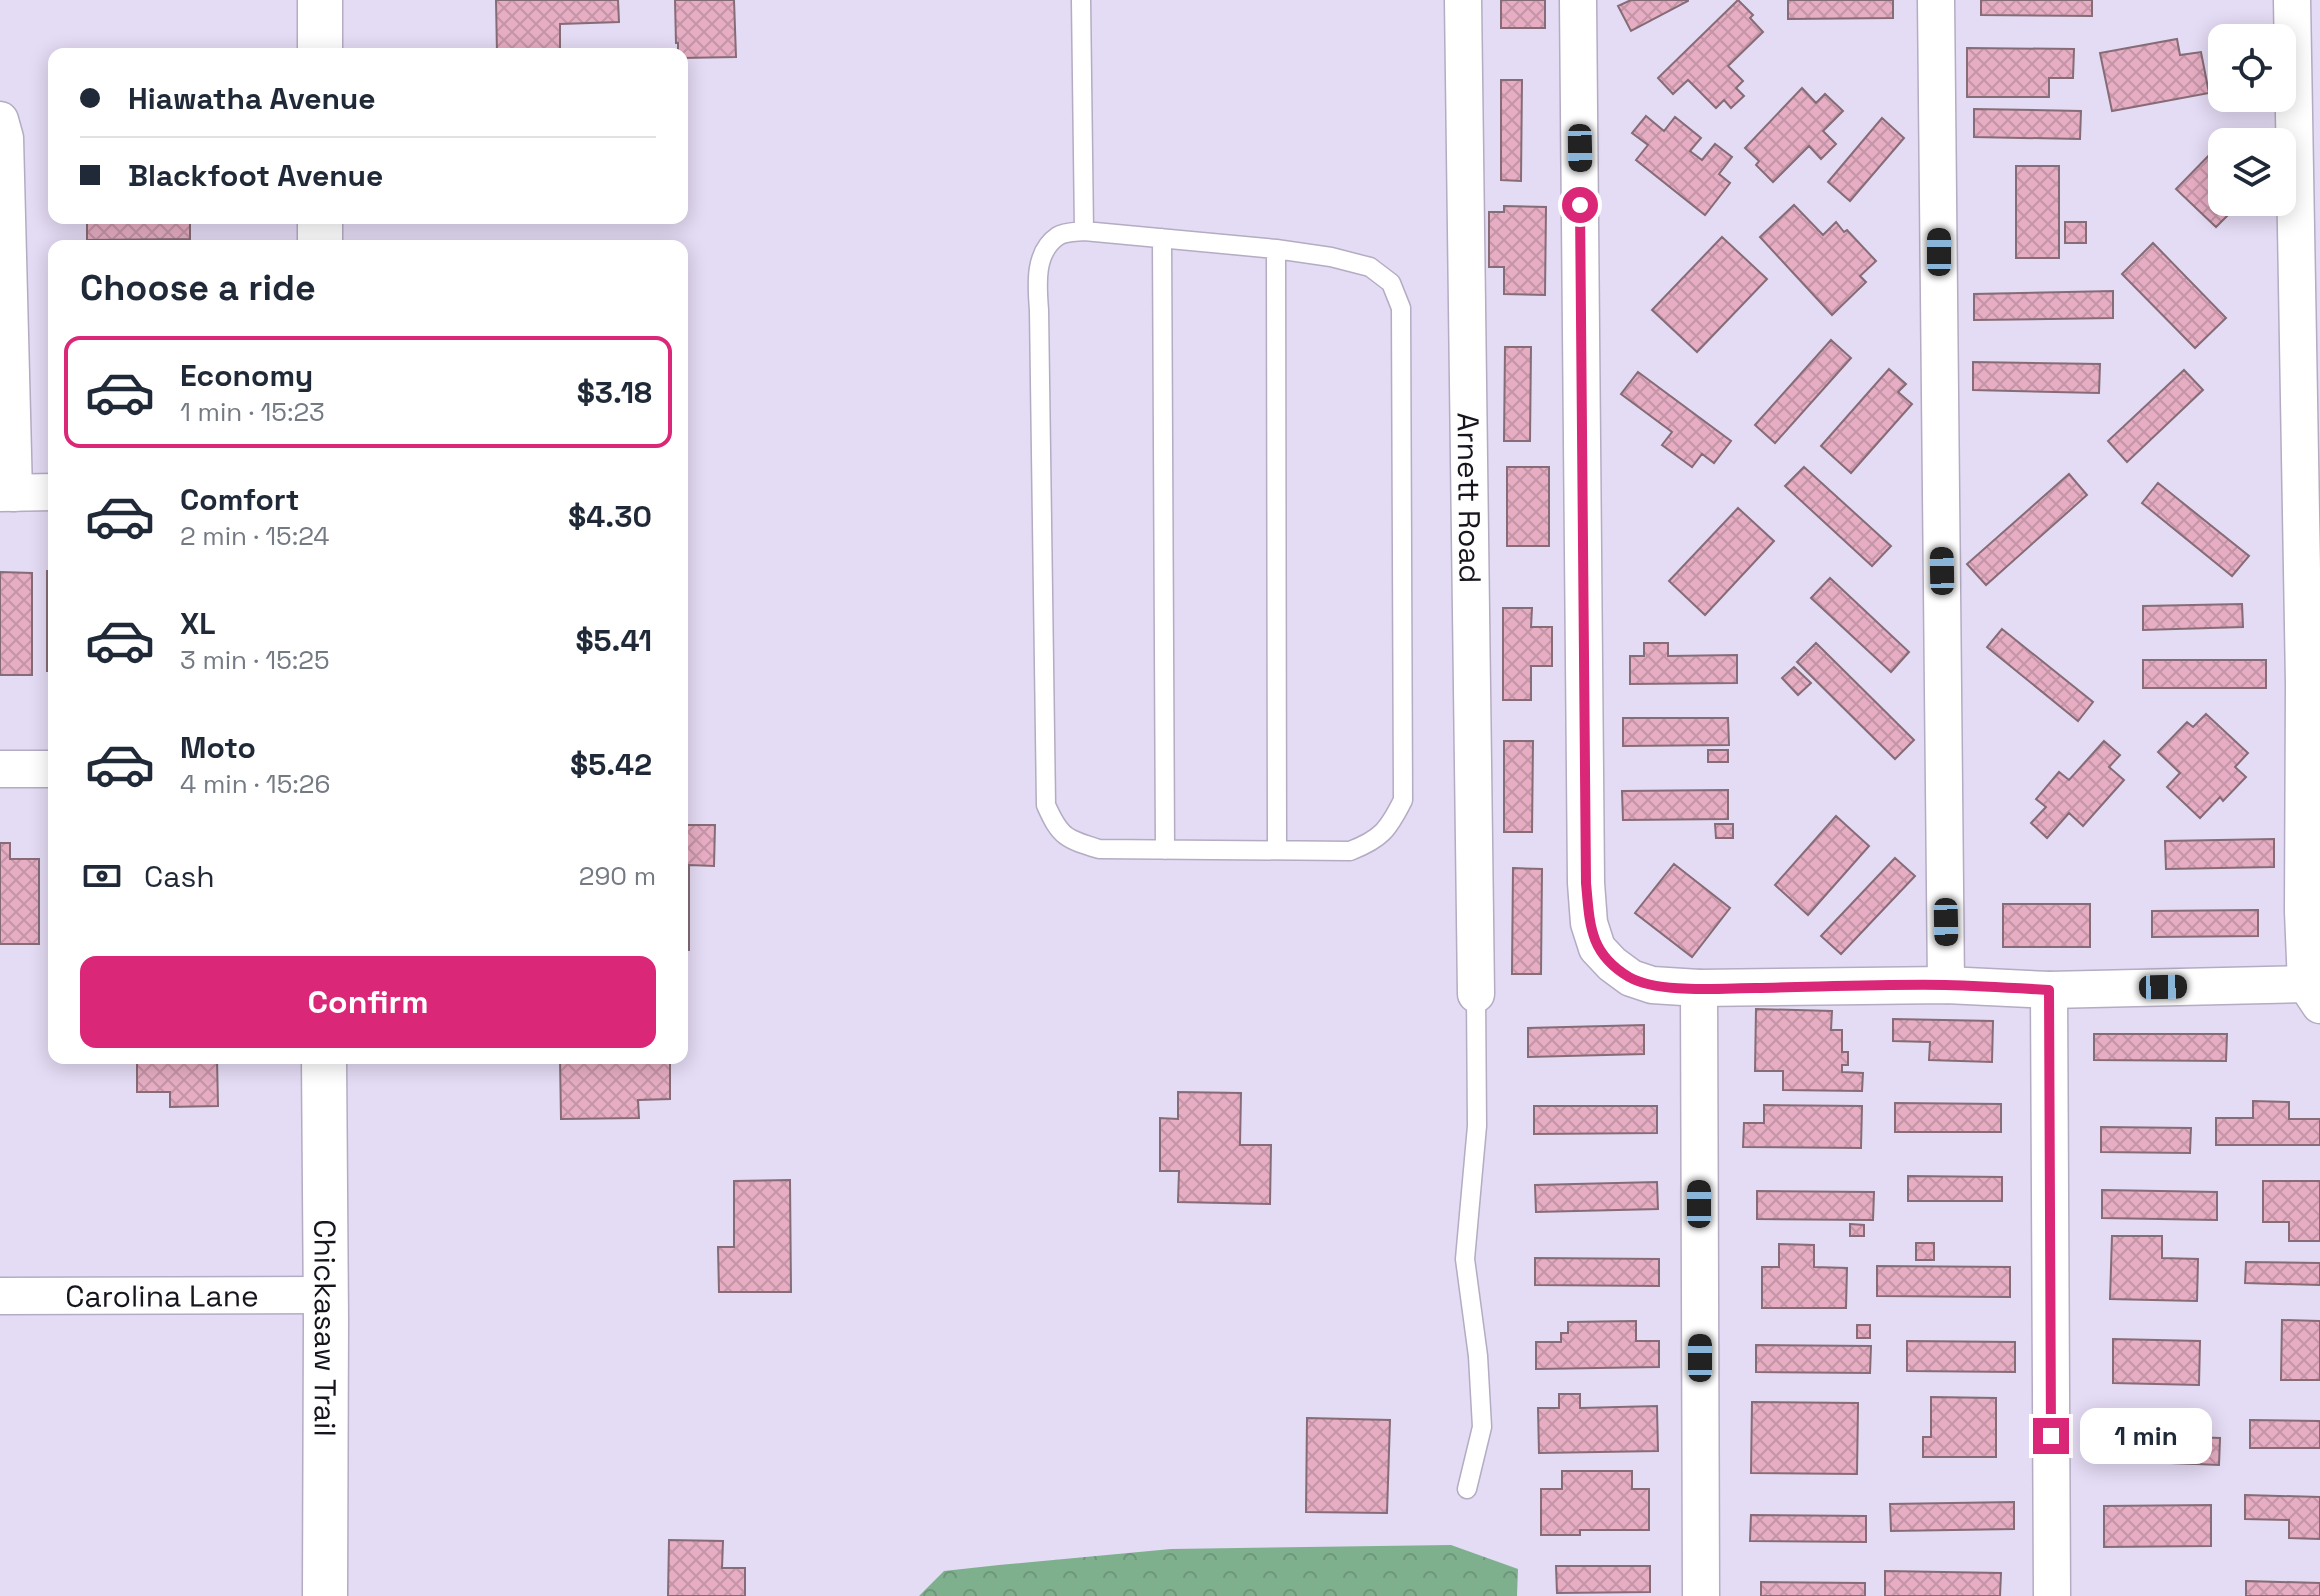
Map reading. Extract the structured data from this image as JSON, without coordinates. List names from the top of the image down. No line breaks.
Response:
{"streets":{"street":["Arnett Road","Carolina Lane","Chickasaw Trail"]},"crossings":[["Carolina Lane","Chickasaw Trail"]],"page":{"banner":["Hiawatha Avenue","Blackfoot Avenue"],"heading":"Choose a ride","list":[{"name":"Economy","note":"1 min · 15:23","value":"$3.18"},{"name":"Comfort","note":"2 min · 15:24","value":"$4.30"},{"name":"XL","note":"3 min · 15:25","value":"$5.41"},{"name":"Moto","note":"4 min · 15:26","value":"$5.42"}],"pay":["Cash","290 m"],"buttons":"Confirm","bubble":"1 min"}}
